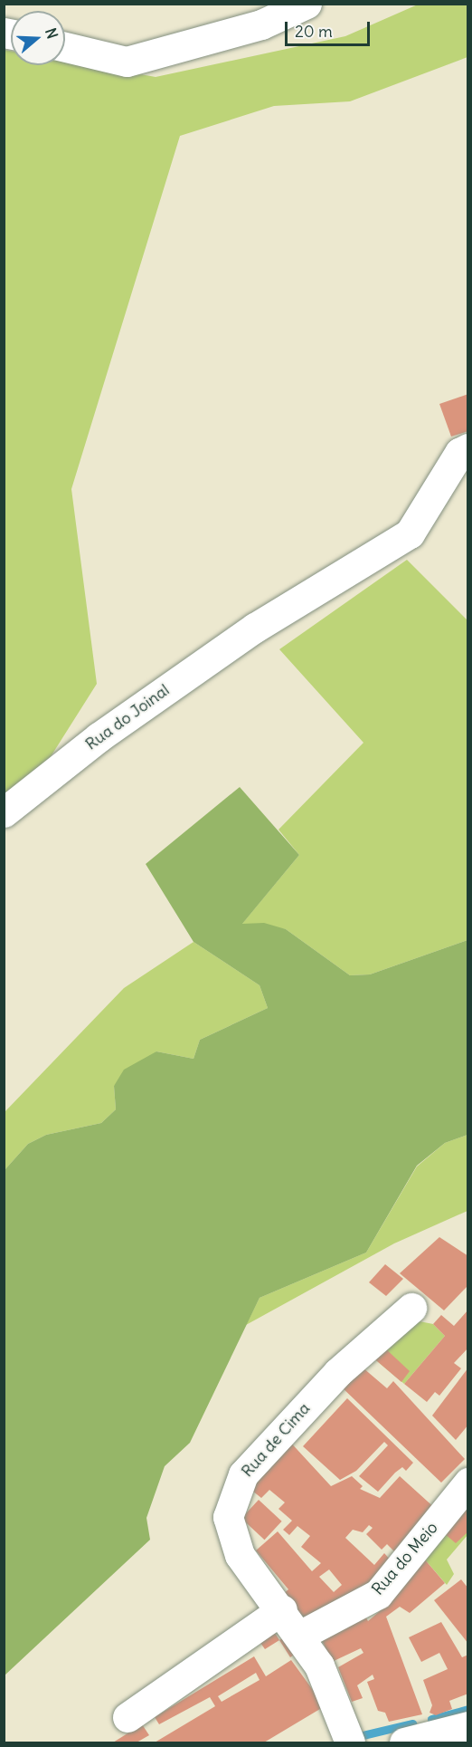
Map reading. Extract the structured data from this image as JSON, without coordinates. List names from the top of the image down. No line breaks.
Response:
{"streets":{"street":["Rua do Joinal","Rua de Cima","Rua do Meio"]},"crossings":[["Rua de Cima","Rua do Meio"]],"scale_bar":"20 m","north":"right"}
